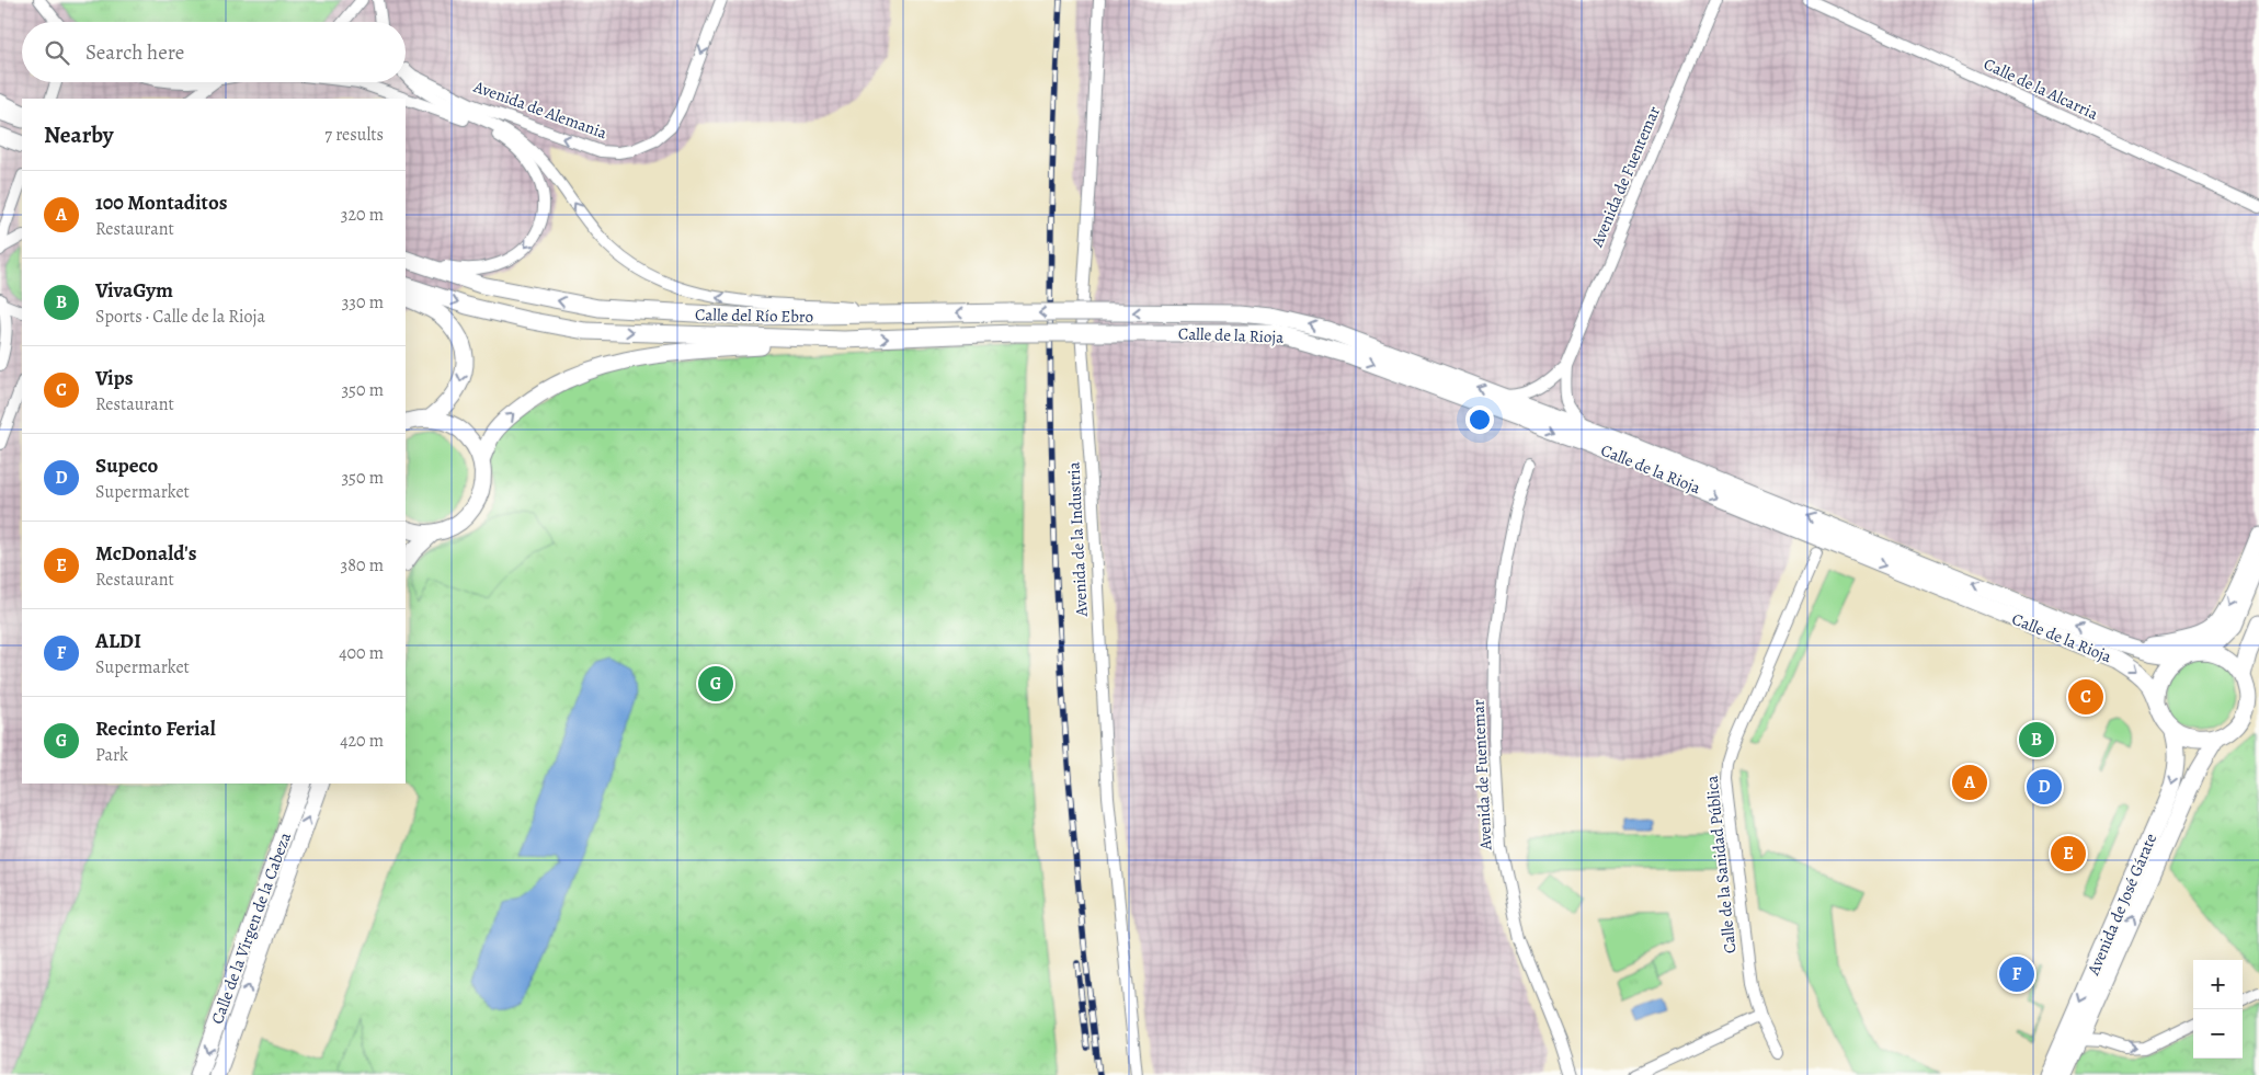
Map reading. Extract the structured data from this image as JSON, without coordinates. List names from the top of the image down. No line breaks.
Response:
{"streets":{"main road":["Calle del Río Ebro","Calle de la Rioja","Avenida de José Gárate","Calle de la Virgen de la Cabeza"],"street":["Calle de la Alcarria","Avenida de Alemania","Avenida de Fuentemar","Avenida de la Industria","Calle de la Sanidad Pública"]},"crossings":[["Avenida de Fuentemar","Calle de la Rioja"],["Calle del Río Ebro","Calle de la Rioja"],["Calle de la Rioja","Avenida de José Gárate"]],"page":{"search":"Search here","heading":["Nearby","7 results"],"list":[{"mark":"A","name":"100 Montaditos","note":"Restaurant","value":"320 m"},{"mark":"B","name":"VivaGym","note":"Sports · Calle de la Rioja","value":"330 m"},{"mark":"C","name":"Vips","note":"Restaurant","value":"350 m"},{"mark":"D","name":"Supeco","note":"Supermarket","value":"350 m"},{"mark":"E","name":"McDonald's","note":"Restaurant","value":"380 m"},{"mark":"F","name":"ALDI","note":"Supermarket","value":"400 m"},{"mark":"G","name":"Recinto Ferial","note":"Park","value":"420 m"}],"pins":["G","C","B","A","D","E","F"],"map_buttons":["+","−"]}}
